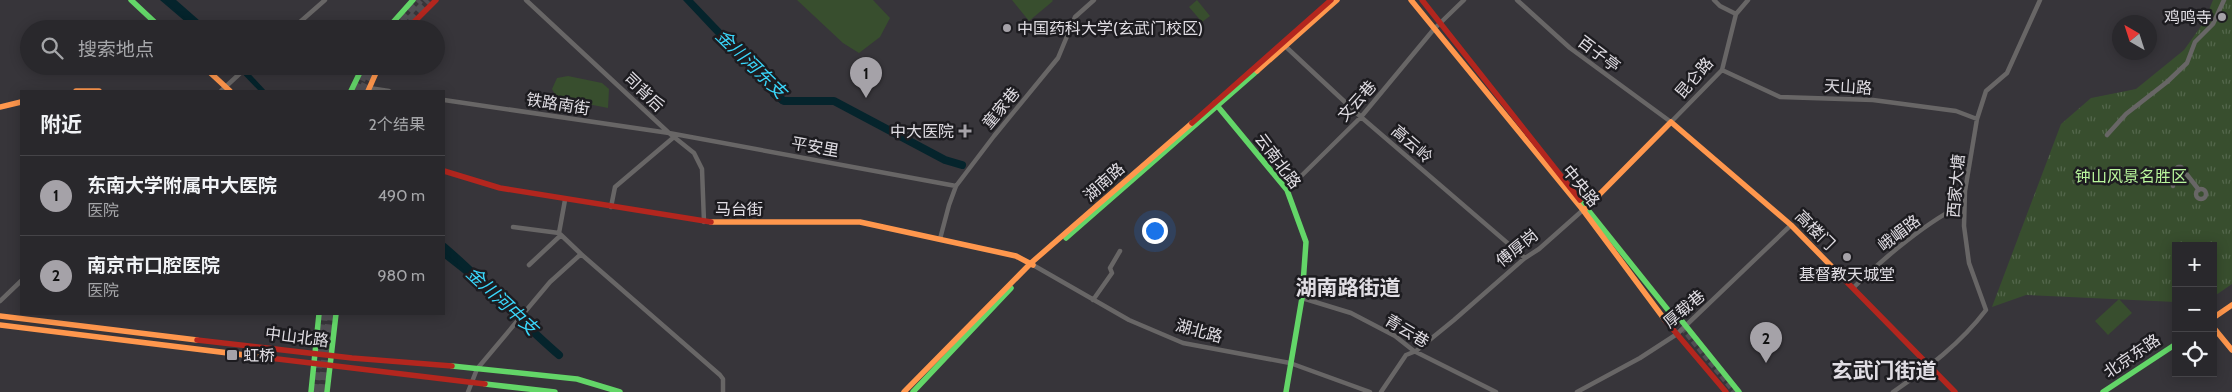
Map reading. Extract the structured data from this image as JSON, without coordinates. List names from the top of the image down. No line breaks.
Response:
{"streets":{"main road":["云南北路","湖南路","中央路","马台街","高楼门","傅厚岗","中山北路","北京东路"],"street":["百子亭","昆仑路","天山路","司背后","文云巷","铁路南街","童家巷","高云岭","平安里","西家大塘","峨嵋路","厚载巷","湖北路","青云巷"]},"crossings":[["百子亭","昆仑路"],["百子亭","高楼门"],["百子亭","傅厚岗"],["昆仑路","天山路"],["昆仑路","高楼门"],["昆仑路","傅厚岗"],["天山路","西家大塘"],["司背后","铁路南街"],["司背后","平安里"],["司背后","马台街"],["文云巷","高云岭"],["文云巷","云南北路"],["文云巷","中央路"],["铁路南街","平安里"],["童家巷","平安里"],["童家巷","马台街"],["高云岭","湖南路"],["高云岭","傅厚岗"],["云南北路","湖南路"],["云南北路","湖北路"],["云南北路","青云巷"],["湖南路","马台街"],["湖南路","湖北路"],["中央路","傅厚岗"],["中央路","厚载巷"],["西家大塘","高楼门"],["西家大塘","峨嵋路"],["马台街","湖北路"],["高楼门","峨嵋路"],["高楼门","傅厚岗"],["高楼门","厚载巷"],["傅厚岗","青云巷"]],"districts":["湖南路街道","玄武门街道"],"water":["金川河东支","金川河中支"],"parks":["钟山风景名胜区"],"places":{"other":["鸡鸣寺","中国药科大学(玄武门校区)","基督教天城堂"],"health":["中大医院"],"transit":["虹桥"]},"north":"top left","page":{"search":"搜索地点","pins":["1","2"],"heading":["附近","2个结果"],"list":[{"mark":"1","name":"东南大学附属中大医院","note":"医院","value":"490 m"},{"mark":"2","name":"南京市口腔医院","note":"医院","value":"980 m"}],"map_buttons":["+","−"]}}
